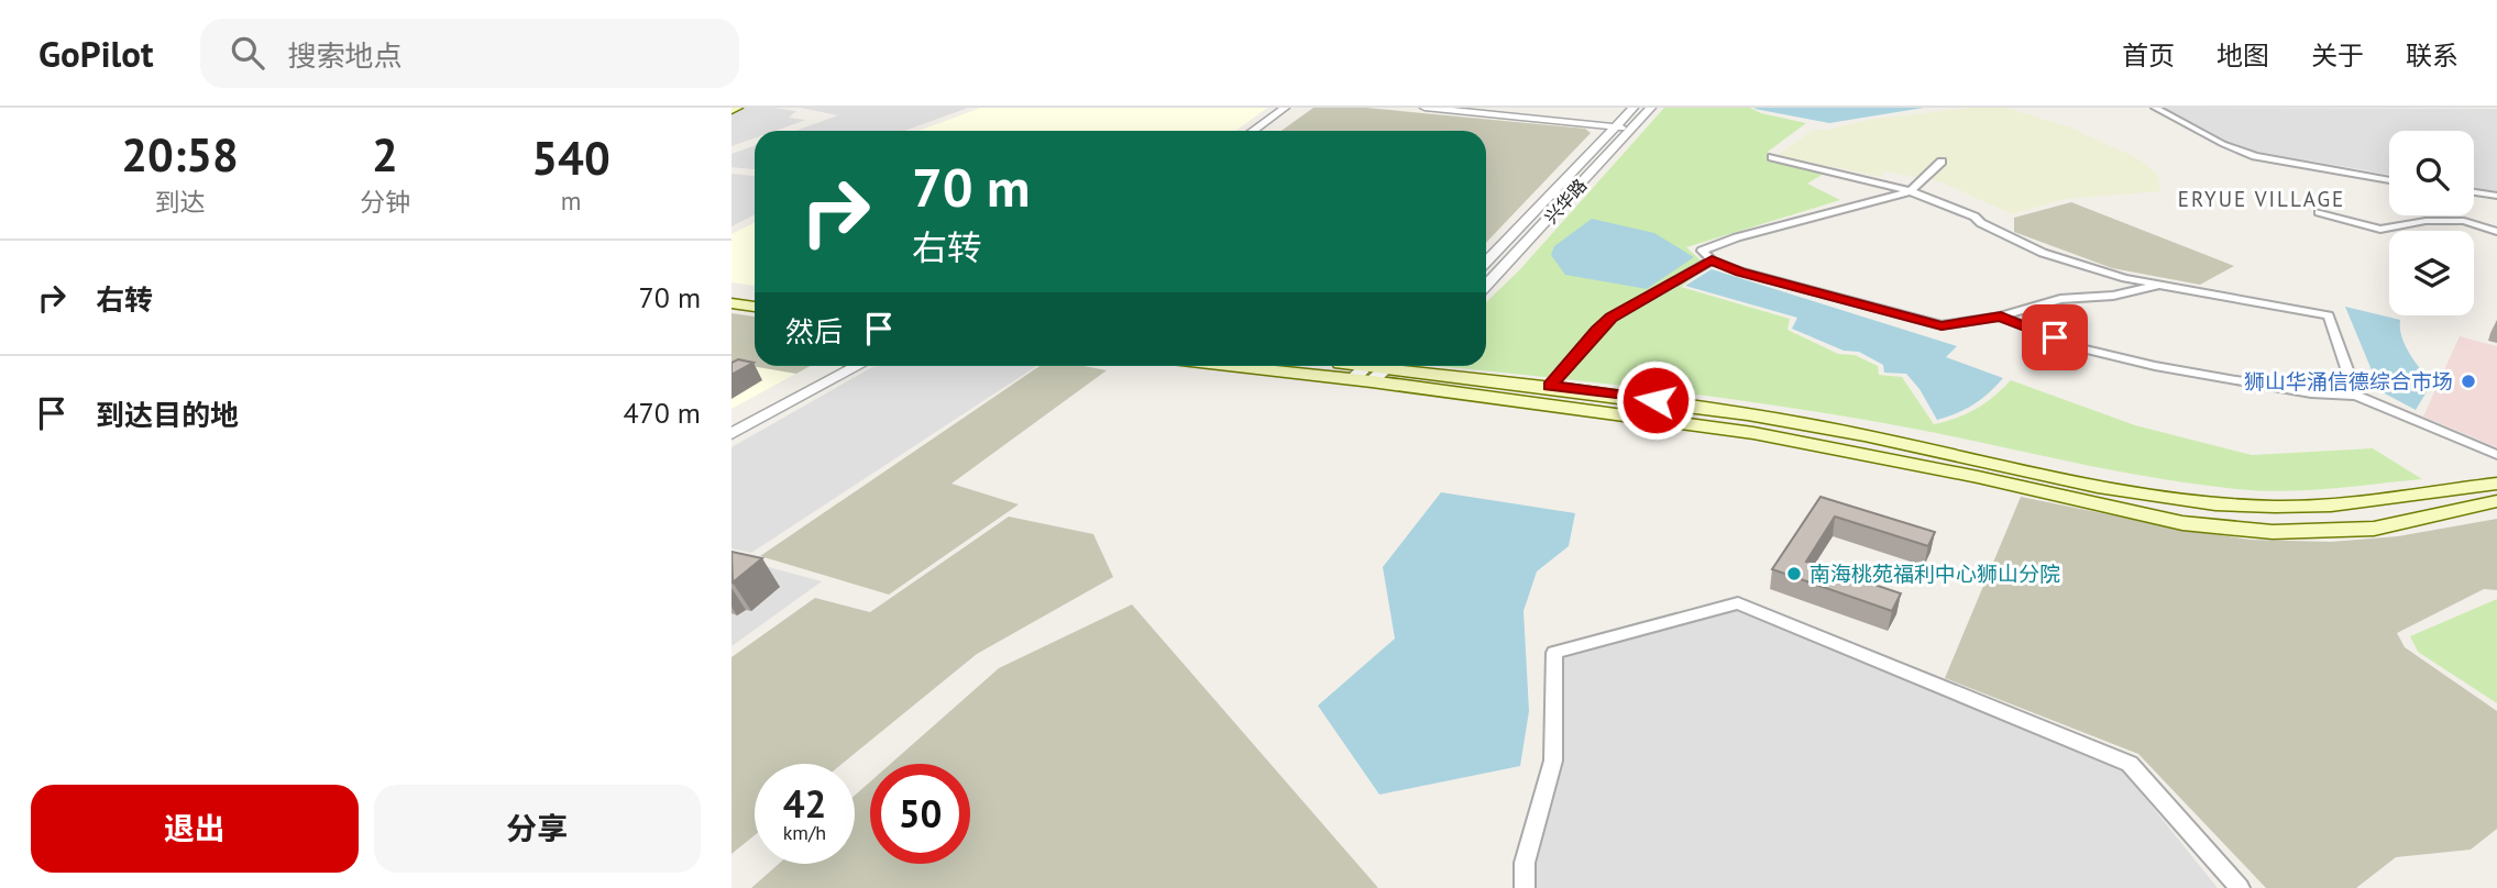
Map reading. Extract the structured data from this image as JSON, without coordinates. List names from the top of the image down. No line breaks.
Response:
{"streets":{"street":["兴华路"]},"districts":["ERYUE VILLAGE"],"places":["狮山华涌信德综合市场","南海桃苑福利中心狮山分院"],"page":{"header":"GoPilot","search":"搜索地点","nav":["首页","地图","关于","联系"],"eta":["20:58","到达","2","分钟","540","m"],"turn":["70 m","右转"],"list":[{"name":"右转","value":"70 m"},{"name":"到达目的地","value":"470 m"}],"then":"然后","speed":"42 km/h","limit":"50","buttons":["退出","分享"]}}
